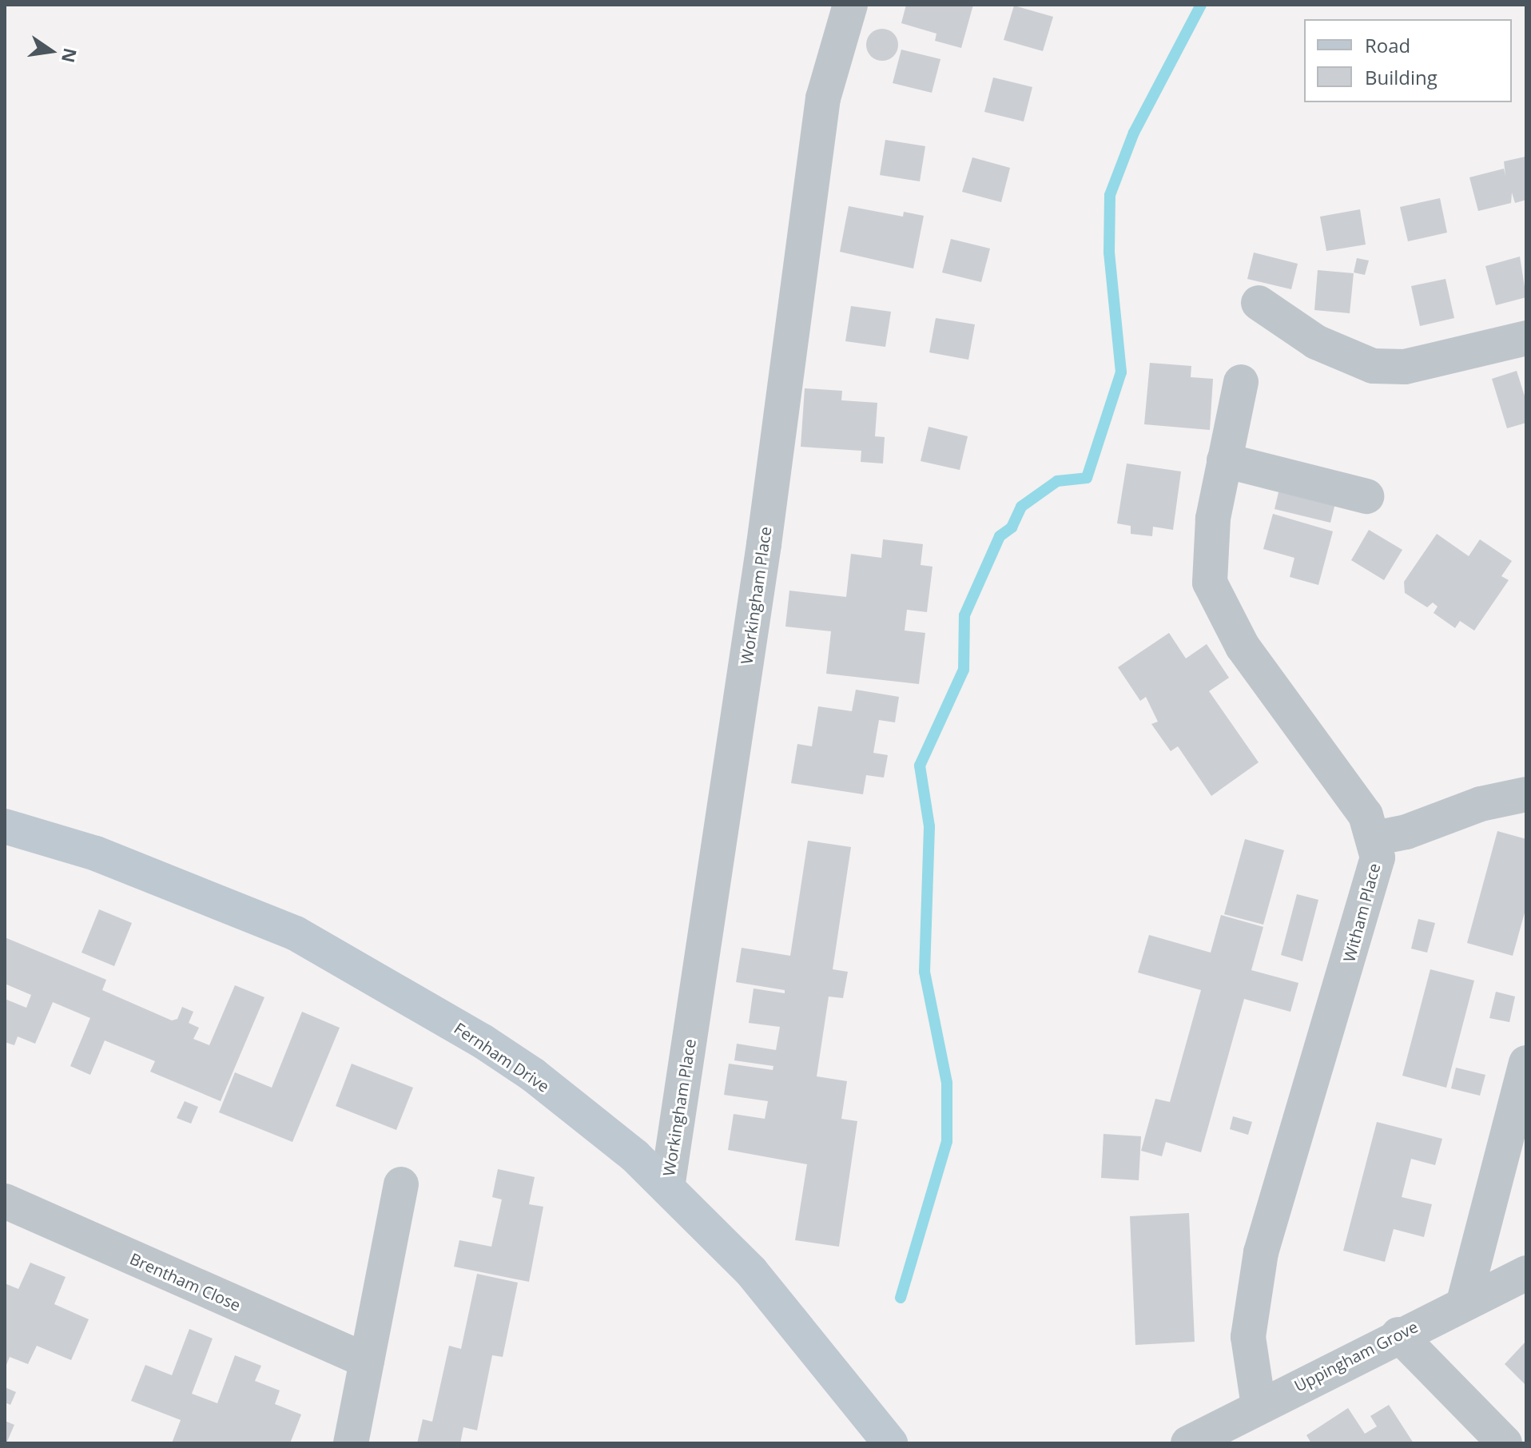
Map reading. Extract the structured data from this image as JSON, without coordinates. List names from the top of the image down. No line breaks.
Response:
{"streets":{"street":["Workingham Place","Witham Place","Fernham Drive","Brentham Close","Uppingham Grove"]},"crossings":[["Workingham Place","Fernham Drive"],["Witham Place","Uppingham Grove"]],"legend":["Road","Building"],"north":"right"}
